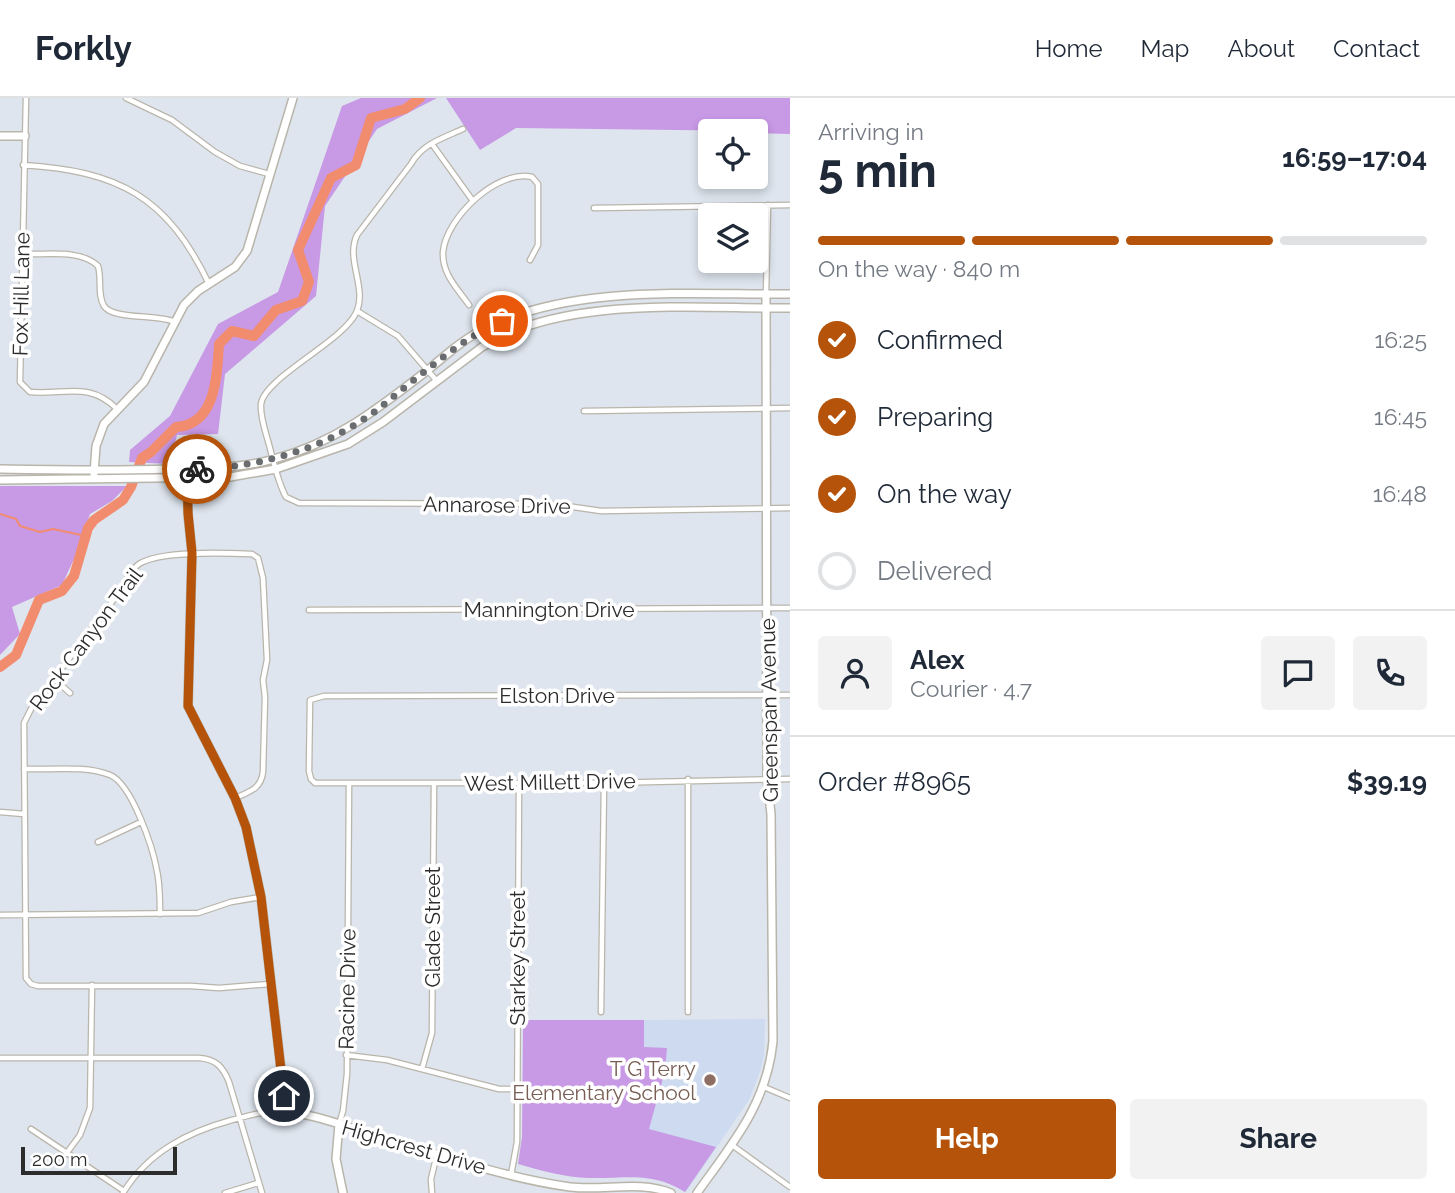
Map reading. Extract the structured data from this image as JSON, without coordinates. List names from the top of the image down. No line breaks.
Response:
{"streets":{"street":["Fox Hill Lane","Annarose Drive","Mannington Drive","Rock Canyon Trail","Elston Drive","Greenspan Avenue","West Millett Drive","Glade Street","Starkey Street","Racine Drive","Highcrest Drive"]},"crossings":[["Annarose Drive","Greenspan Avenue"],["Mannington Drive","Greenspan Avenue"],["Elston Drive","Greenspan Avenue"],["Elston Drive","West Millett Drive"],["Greenspan Avenue","West Millett Drive"],["West Millett Drive","Glade Street"],["West Millett Drive","Starkey Street"],["West Millett Drive","Racine Drive"],["Starkey Street","Highcrest Drive"],["Racine Drive","Highcrest Drive"]],"places":["T G Terry Elementary School"],"scale_bar":"200 m","page":{"header":"Forkly","nav":["Home","Map","About","Contact"],"heading":["5 min","Arriving in","16:59–17:04"],"panel":["Alex","Courier · 4.7","Order #8965","$39.19"],"bar":"On the way · 840 m","list":[["Confirmed","16:25"],["Preparing","16:45"],["On the way","16:48"],"Delivered"],"buttons":["Help","Share"],"scale":"200 m"}}
